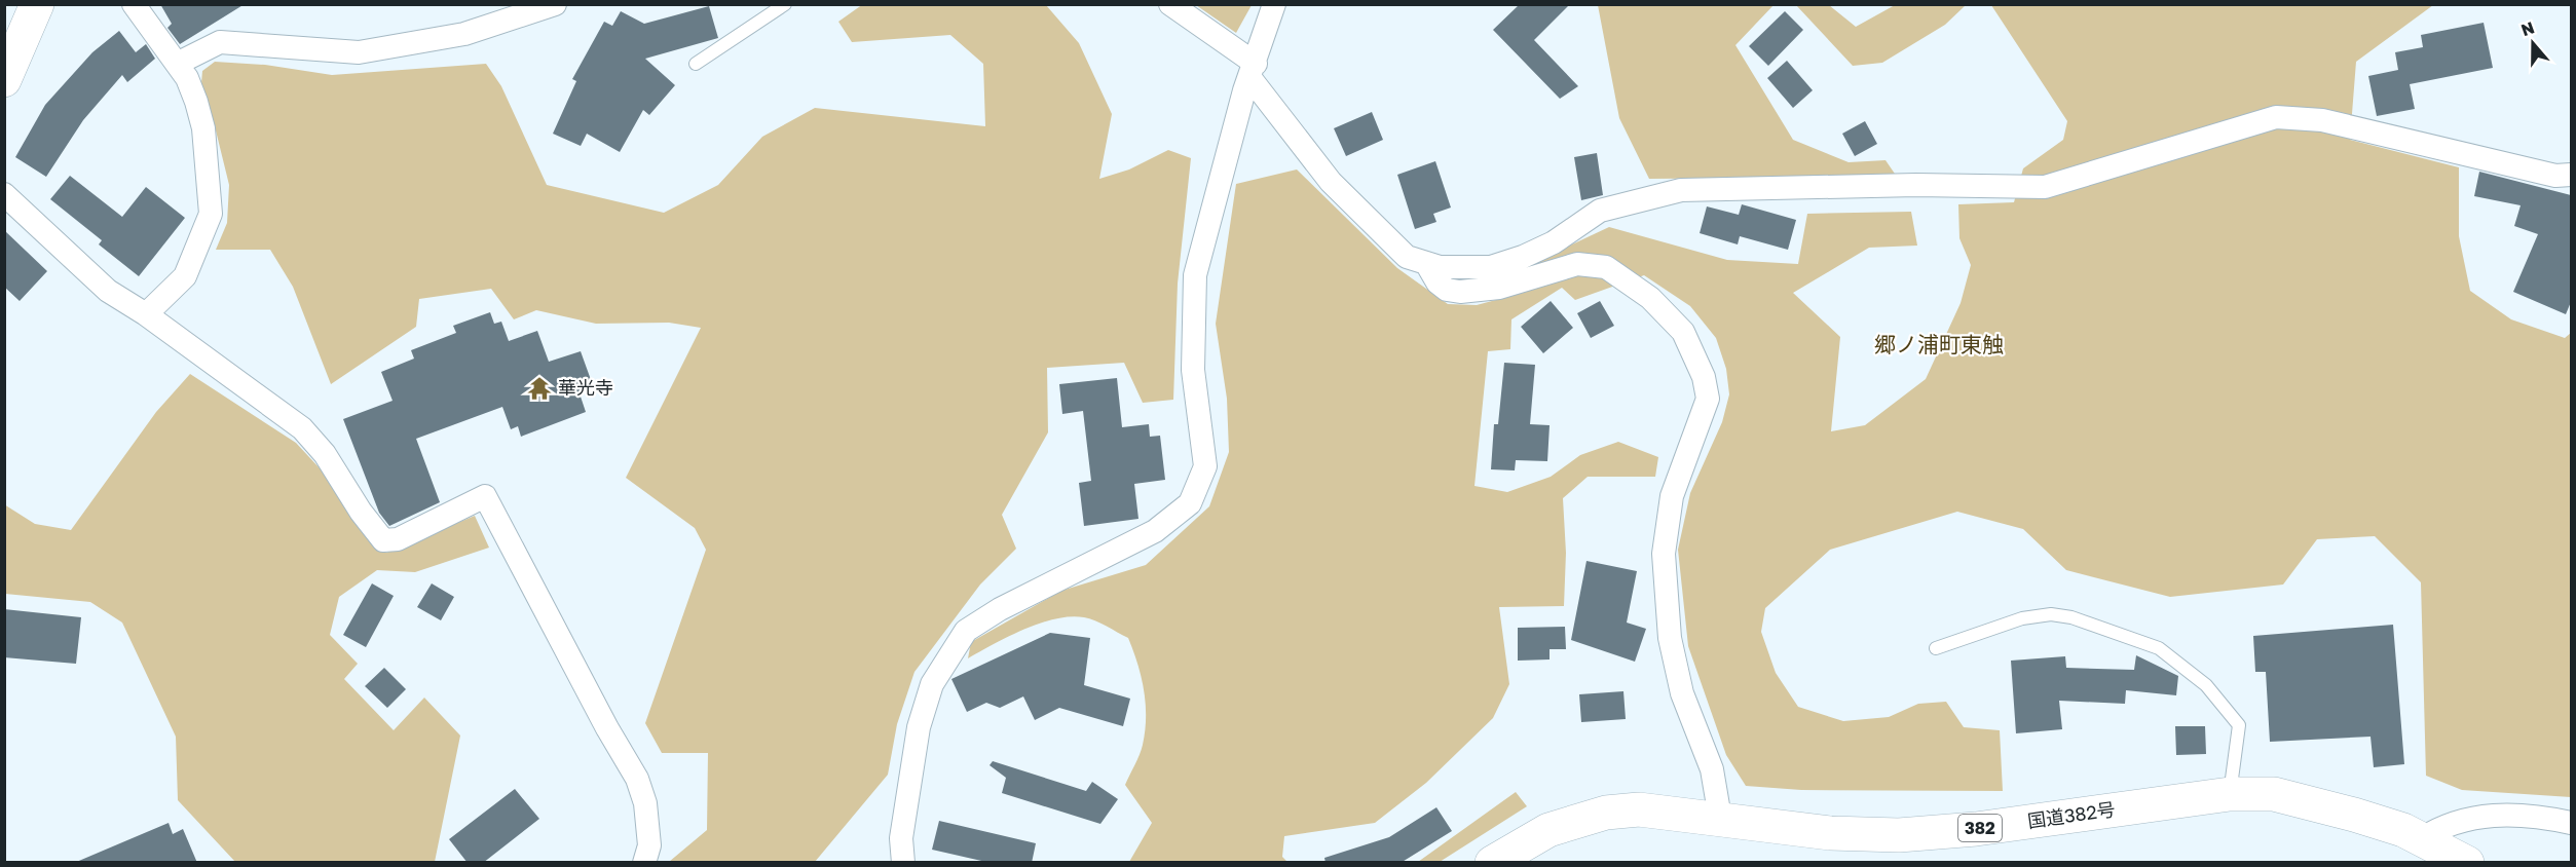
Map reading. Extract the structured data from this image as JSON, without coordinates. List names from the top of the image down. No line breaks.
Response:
{"streets":{"highway":["国道382号","382"]},"districts":["郷ノ浦町東触"],"places":{"temple":["華光寺"]},"north":"top"}
